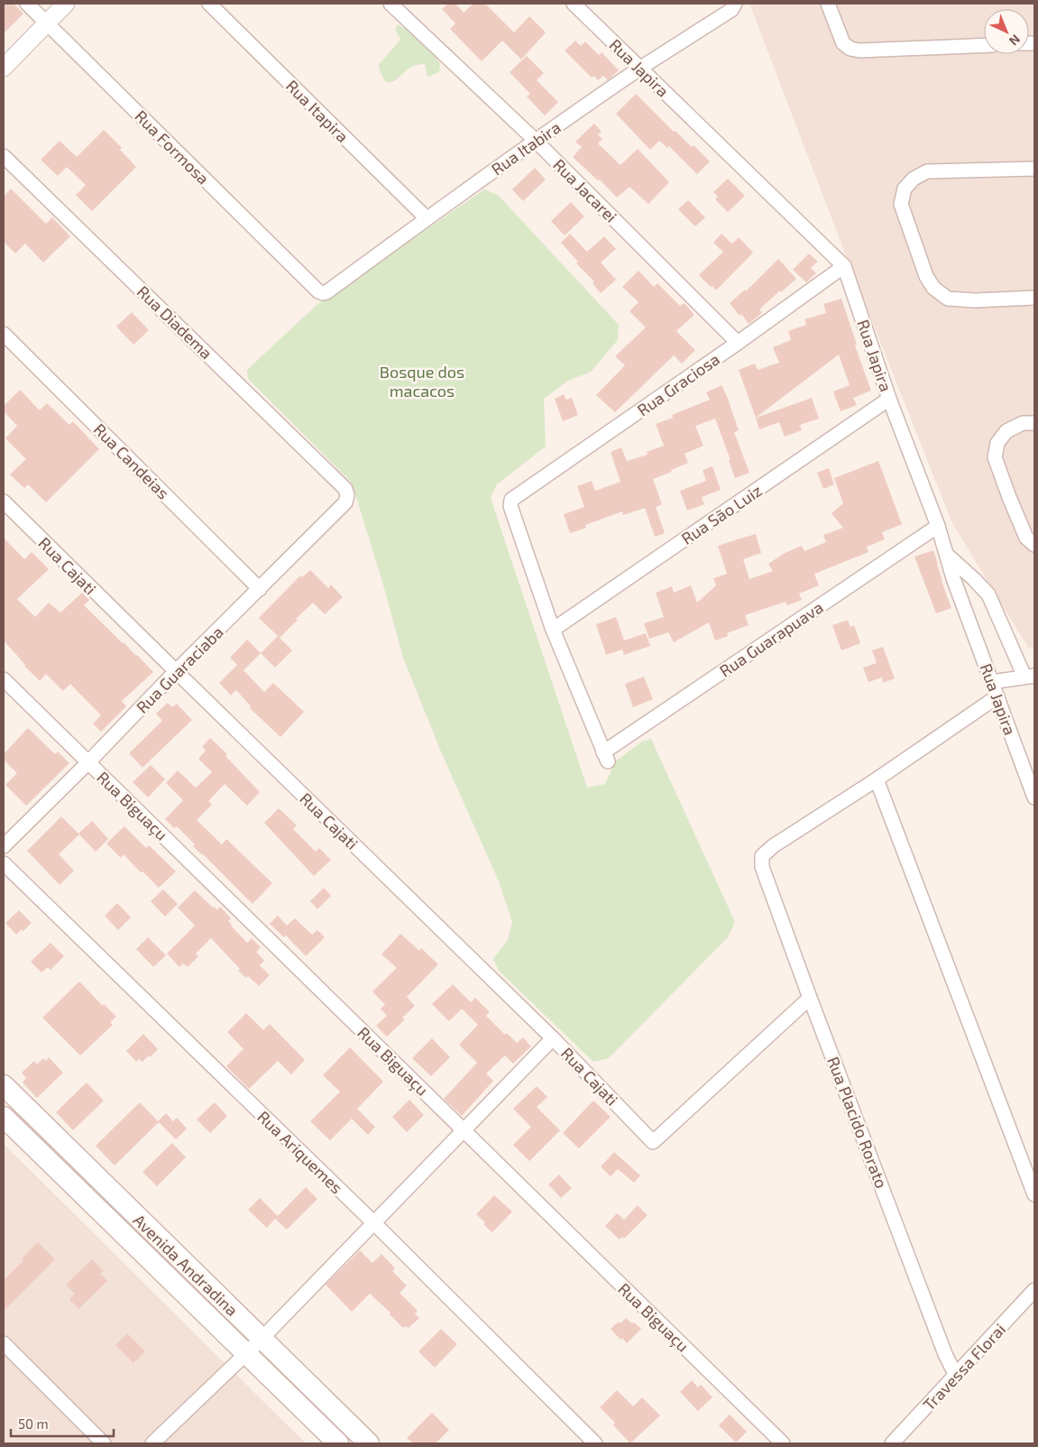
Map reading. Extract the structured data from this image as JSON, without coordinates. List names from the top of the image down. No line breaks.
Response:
{"streets":{"main road":["Avenida Andradina"],"street":["Rua Japira","Rua Itapira","Rua Formosa","Rua Itabira","Rua Jacarei","Rua Diadema","Rua Graciosa","Rua Candeias","Rua São Luiz","Rua Cajati","Rua Guarapuava","Rua Guaraciaba","Rua Biguaçu","Rua Placido Rorato","Rua Ariquemes","Travessa Florai"]},"crossings":[["Rua Japira","Rua Itabira"],["Rua Japira","Rua Graciosa"],["Rua Japira","Rua São Luiz"],["Rua Japira","Rua Guarapuava"],["Rua Itapira","Rua Itabira"],["Rua Formosa","Rua Itabira"],["Rua Itabira","Rua Jacarei"],["Rua Jacarei","Rua Graciosa"],["Rua Diadema","Rua Guaraciaba"],["Rua Graciosa","Rua São Luiz"],["Rua Graciosa","Rua Guarapuava"],["Rua Candeias","Rua Guaraciaba"],["Rua São Luiz","Rua Guarapuava"],["Rua Cajati","Rua Guaraciaba"],["Rua Cajati","Rua Placido Rorato"],["Rua Guaraciaba","Rua Biguaçu"],["Rua Placido Rorato","Travessa Florai"]],"parks":["Bosque dos macacos"],"scale_bar":"50 m","north":"bottom right"}
